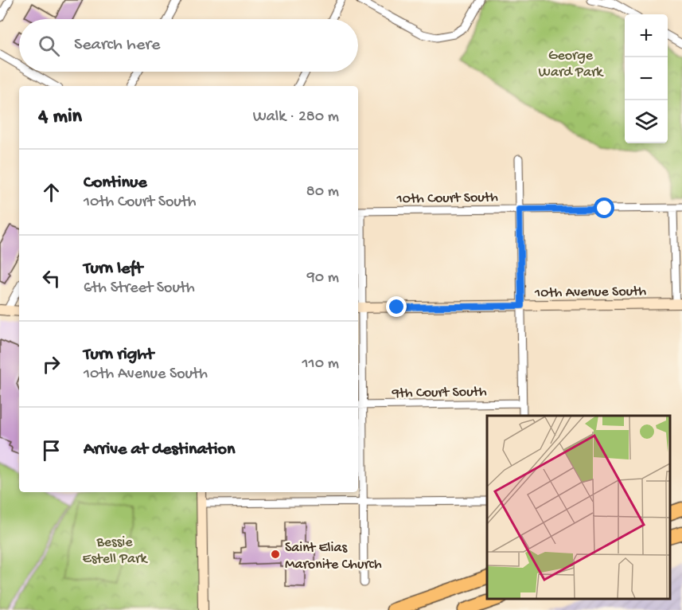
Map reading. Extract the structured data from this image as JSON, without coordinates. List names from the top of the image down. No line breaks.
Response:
{"streets":{"street":["10th Court South","10th Avenue South","9th Court South"]},"parks":["George Ward Park","Bessie Estell Park"],"places":["Saint Elias Maronite Church"],"page":{"map_buttons":["+","−"],"search":"Search here","heading":["4 min","Walk · 280 m"],"list":[["Continue","10th Court South","80 m"],["Turn left","6th Street South","90 m"],["Turn right","10th Avenue South","110 m"],"Arrive at destination"]}}
